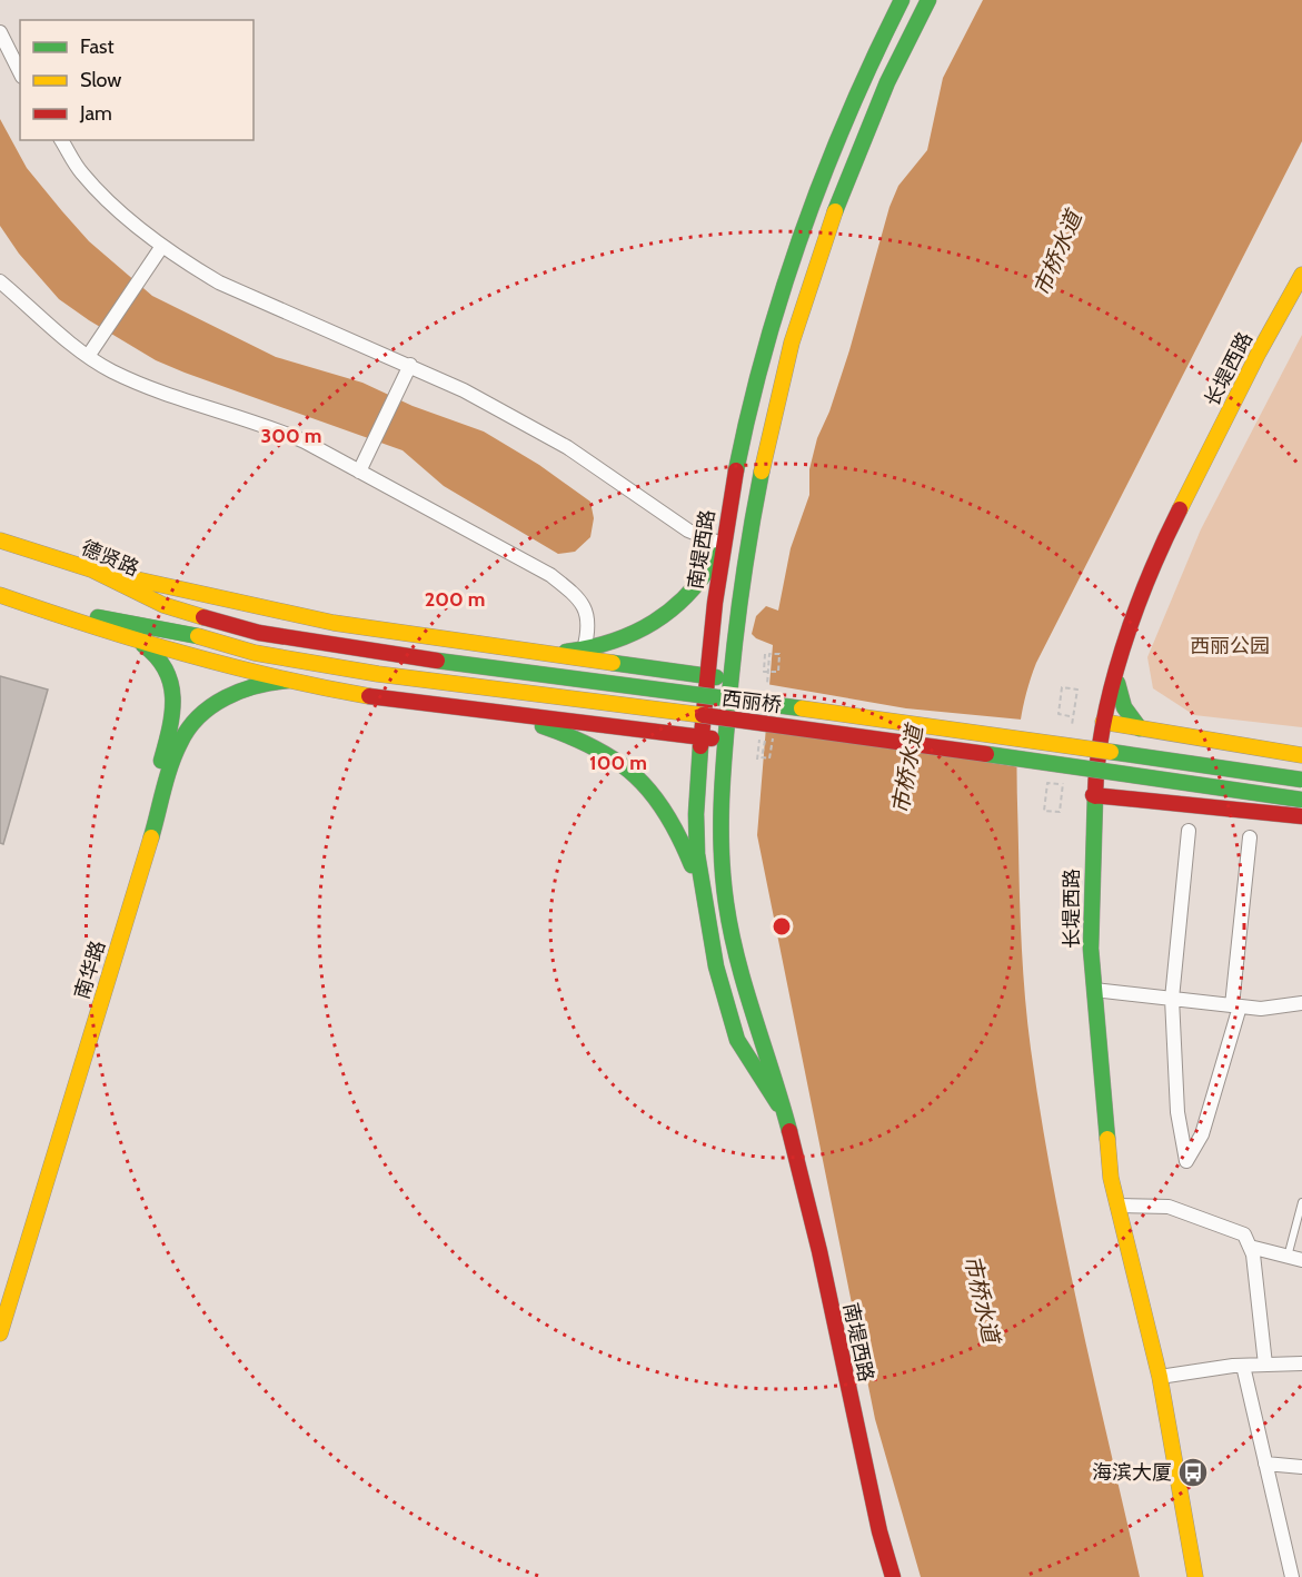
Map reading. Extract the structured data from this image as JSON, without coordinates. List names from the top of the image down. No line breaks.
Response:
{"streets":{"street":["长堤西路","南堤西路","德贤路","西丽桥","南华路"]},"crossings":[["德贤路","西丽桥"]],"water":["市桥水道"],"parks":["西丽公园"],"places":{"bus stop":["海滨大厦"]},"legend":["Fast","Slow","Jam"],"rings":["300 m","200 m","100 m"]}
